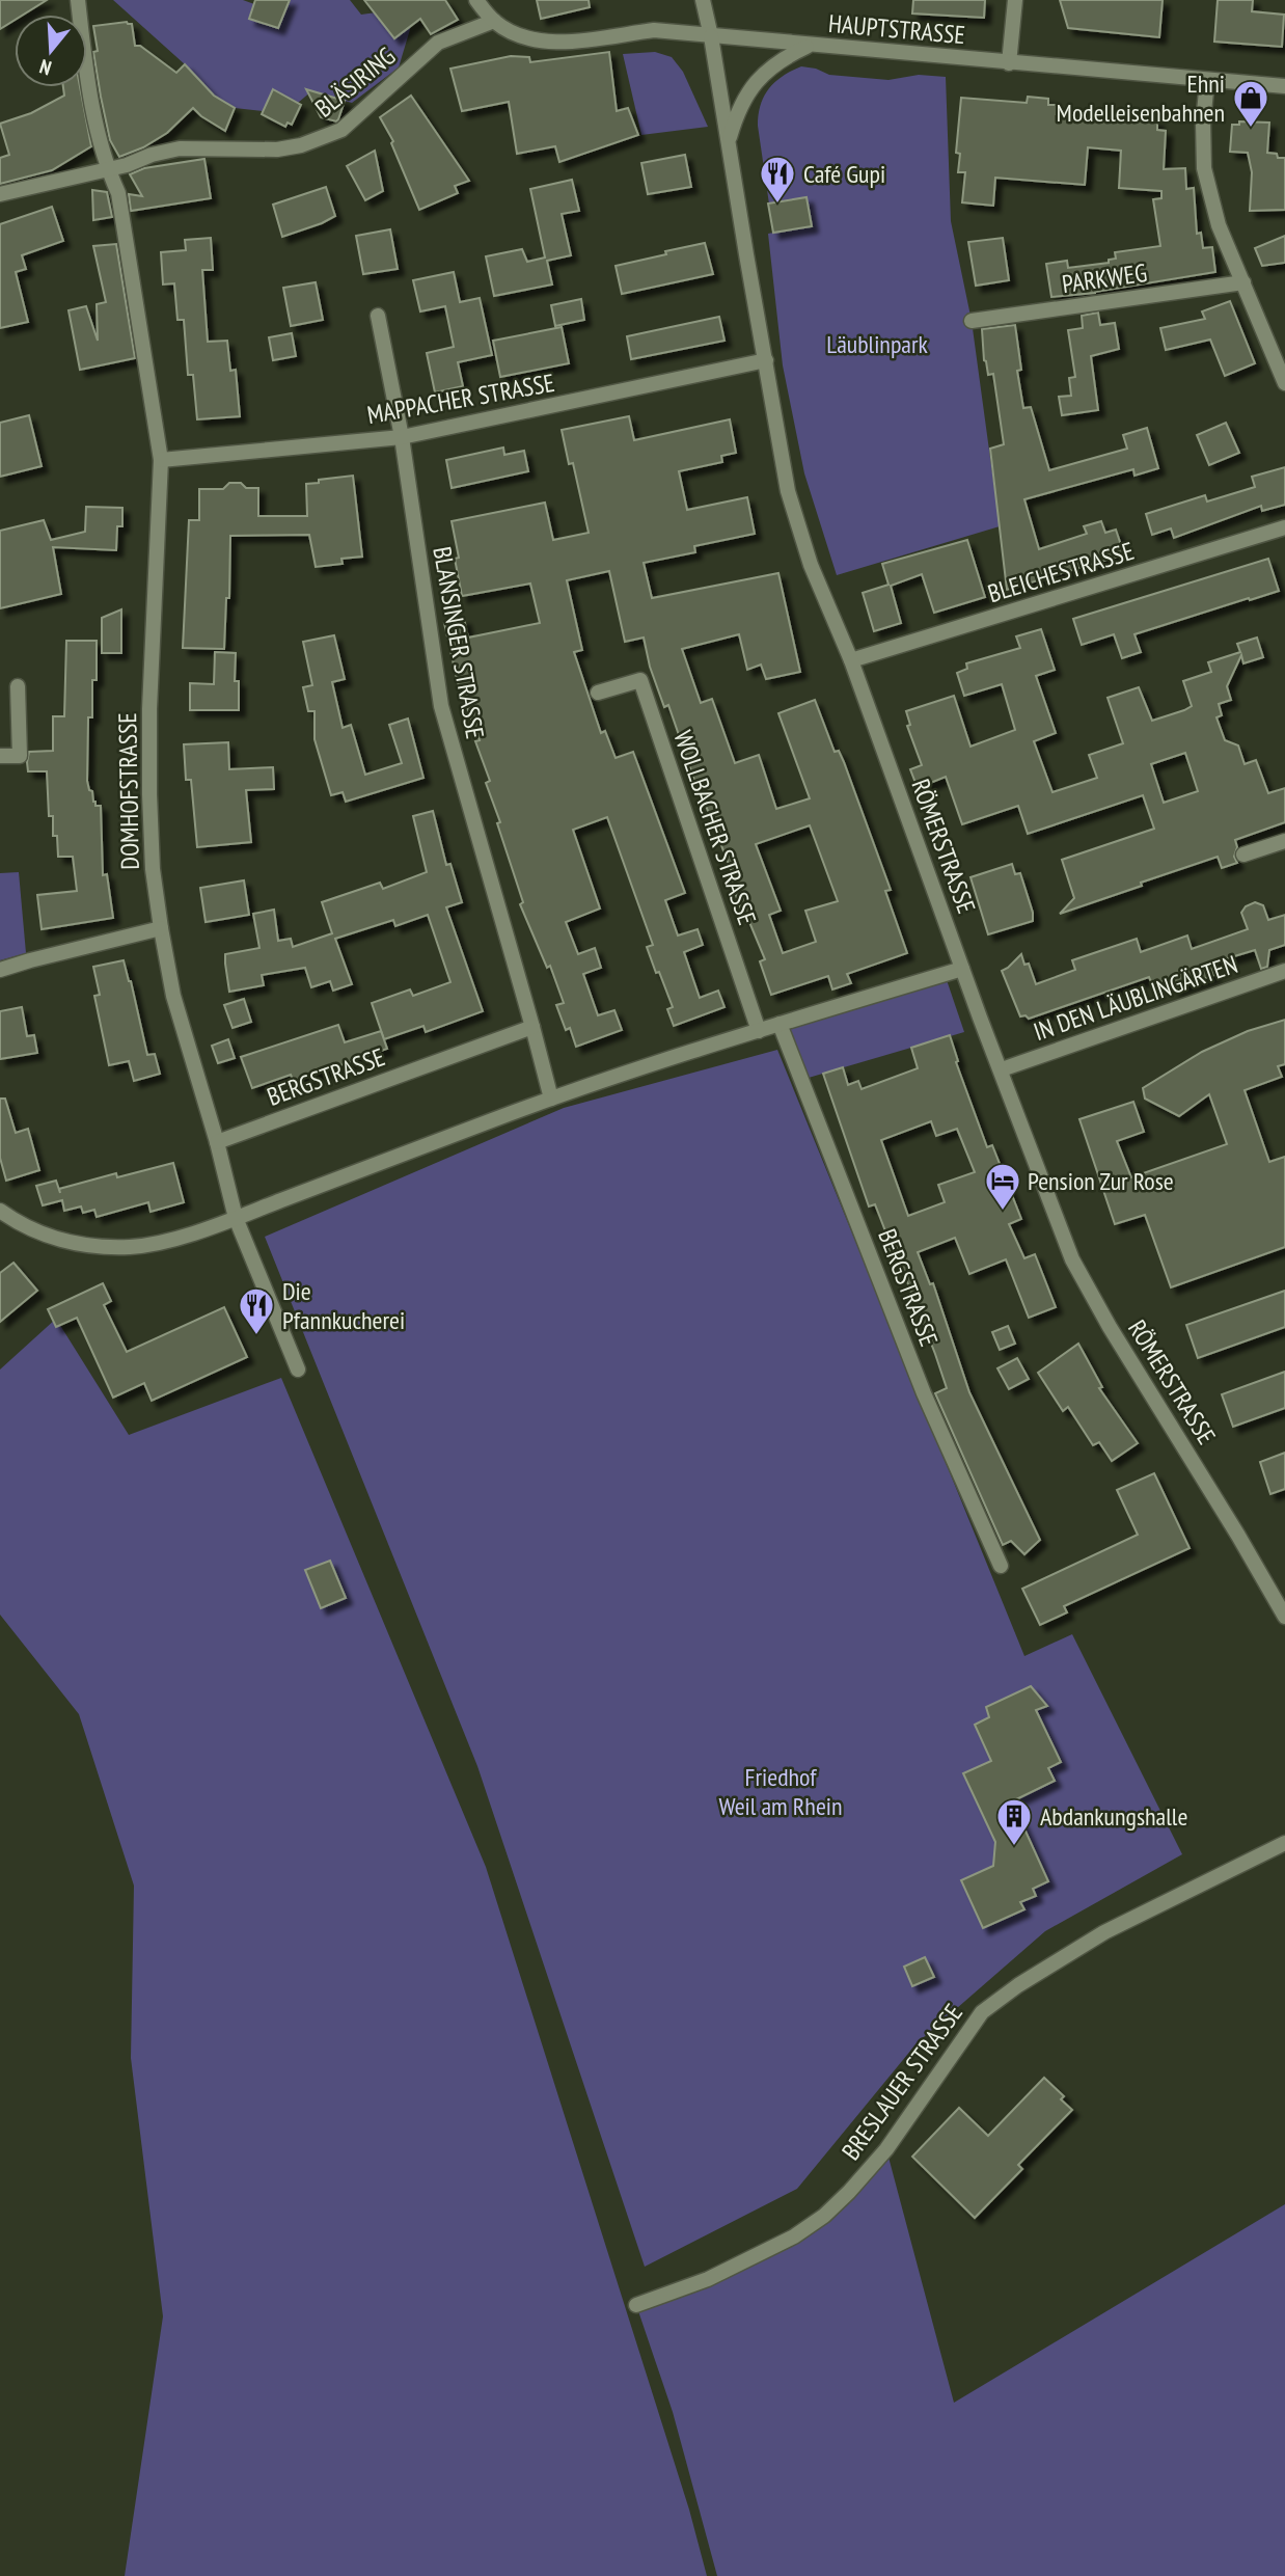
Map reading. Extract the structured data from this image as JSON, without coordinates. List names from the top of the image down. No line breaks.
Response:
{"streets":{"street":["HAUPTSTRASSE","BLÄSIRING","PARKWEG","MAPPACHER STRASSE","BLEICHESTRASSE","BLANSINGER STRASSE","DOMHOFSTRASSE","WOLLBACHER STRASSE","RÖMERSTRASSE","IN DEN LÄUBLINGÄRTEN","BERGSTRASSE","BRESLAUER STRASSE"]},"crossings":[["HAUPTSTRASSE","BLÄSIRING"],["HAUPTSTRASSE","RÖMERSTRASSE"],["BLÄSIRING","DOMHOFSTRASSE"],["MAPPACHER STRASSE","BLANSINGER STRASSE"],["MAPPACHER STRASSE","DOMHOFSTRASSE"],["MAPPACHER STRASSE","RÖMERSTRASSE"],["BLEICHESTRASSE","RÖMERSTRASSE"],["BLANSINGER STRASSE","BERGSTRASSE"],["DOMHOFSTRASSE","BERGSTRASSE"],["RÖMERSTRASSE","IN DEN LÄUBLINGÄRTEN"]],"parks":["Läublinpark","Friedhof Weil am Rhein"],"places":{"shop":["Ehni Modelleisenbahnen"],"restaurant":["Café Gupi","Die Pfannkucherei"],"hotel":["Pension Zur Rose"],"building":["Abdankungshalle"]},"north":"bottom"}
